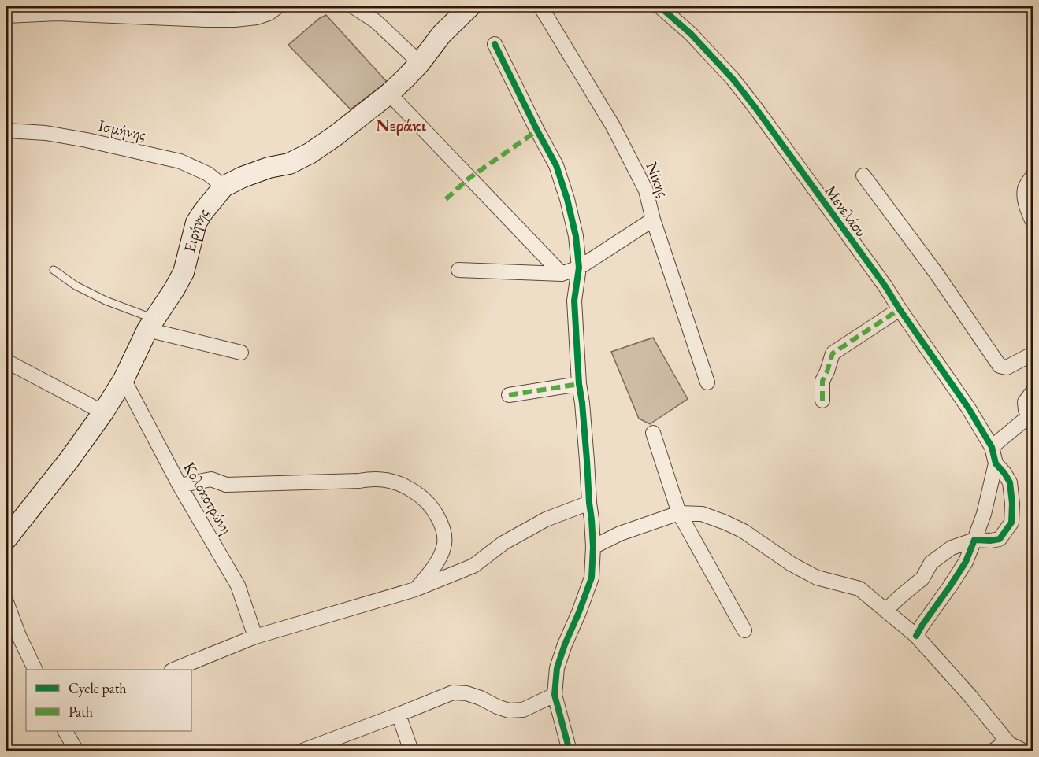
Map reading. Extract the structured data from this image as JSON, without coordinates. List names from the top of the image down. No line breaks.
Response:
{"streets":{"street":["Ισμήνης","Νίκης","Μενελάου","Ειρήνης","Κολοκοτρώνη"]},"crossings":[["Ισμήνης","Ειρήνης"],["Ειρήνης","Κολοκοτρώνη"]],"districts":["Νεράκι"],"legend":["Cycle path","Path"]}
